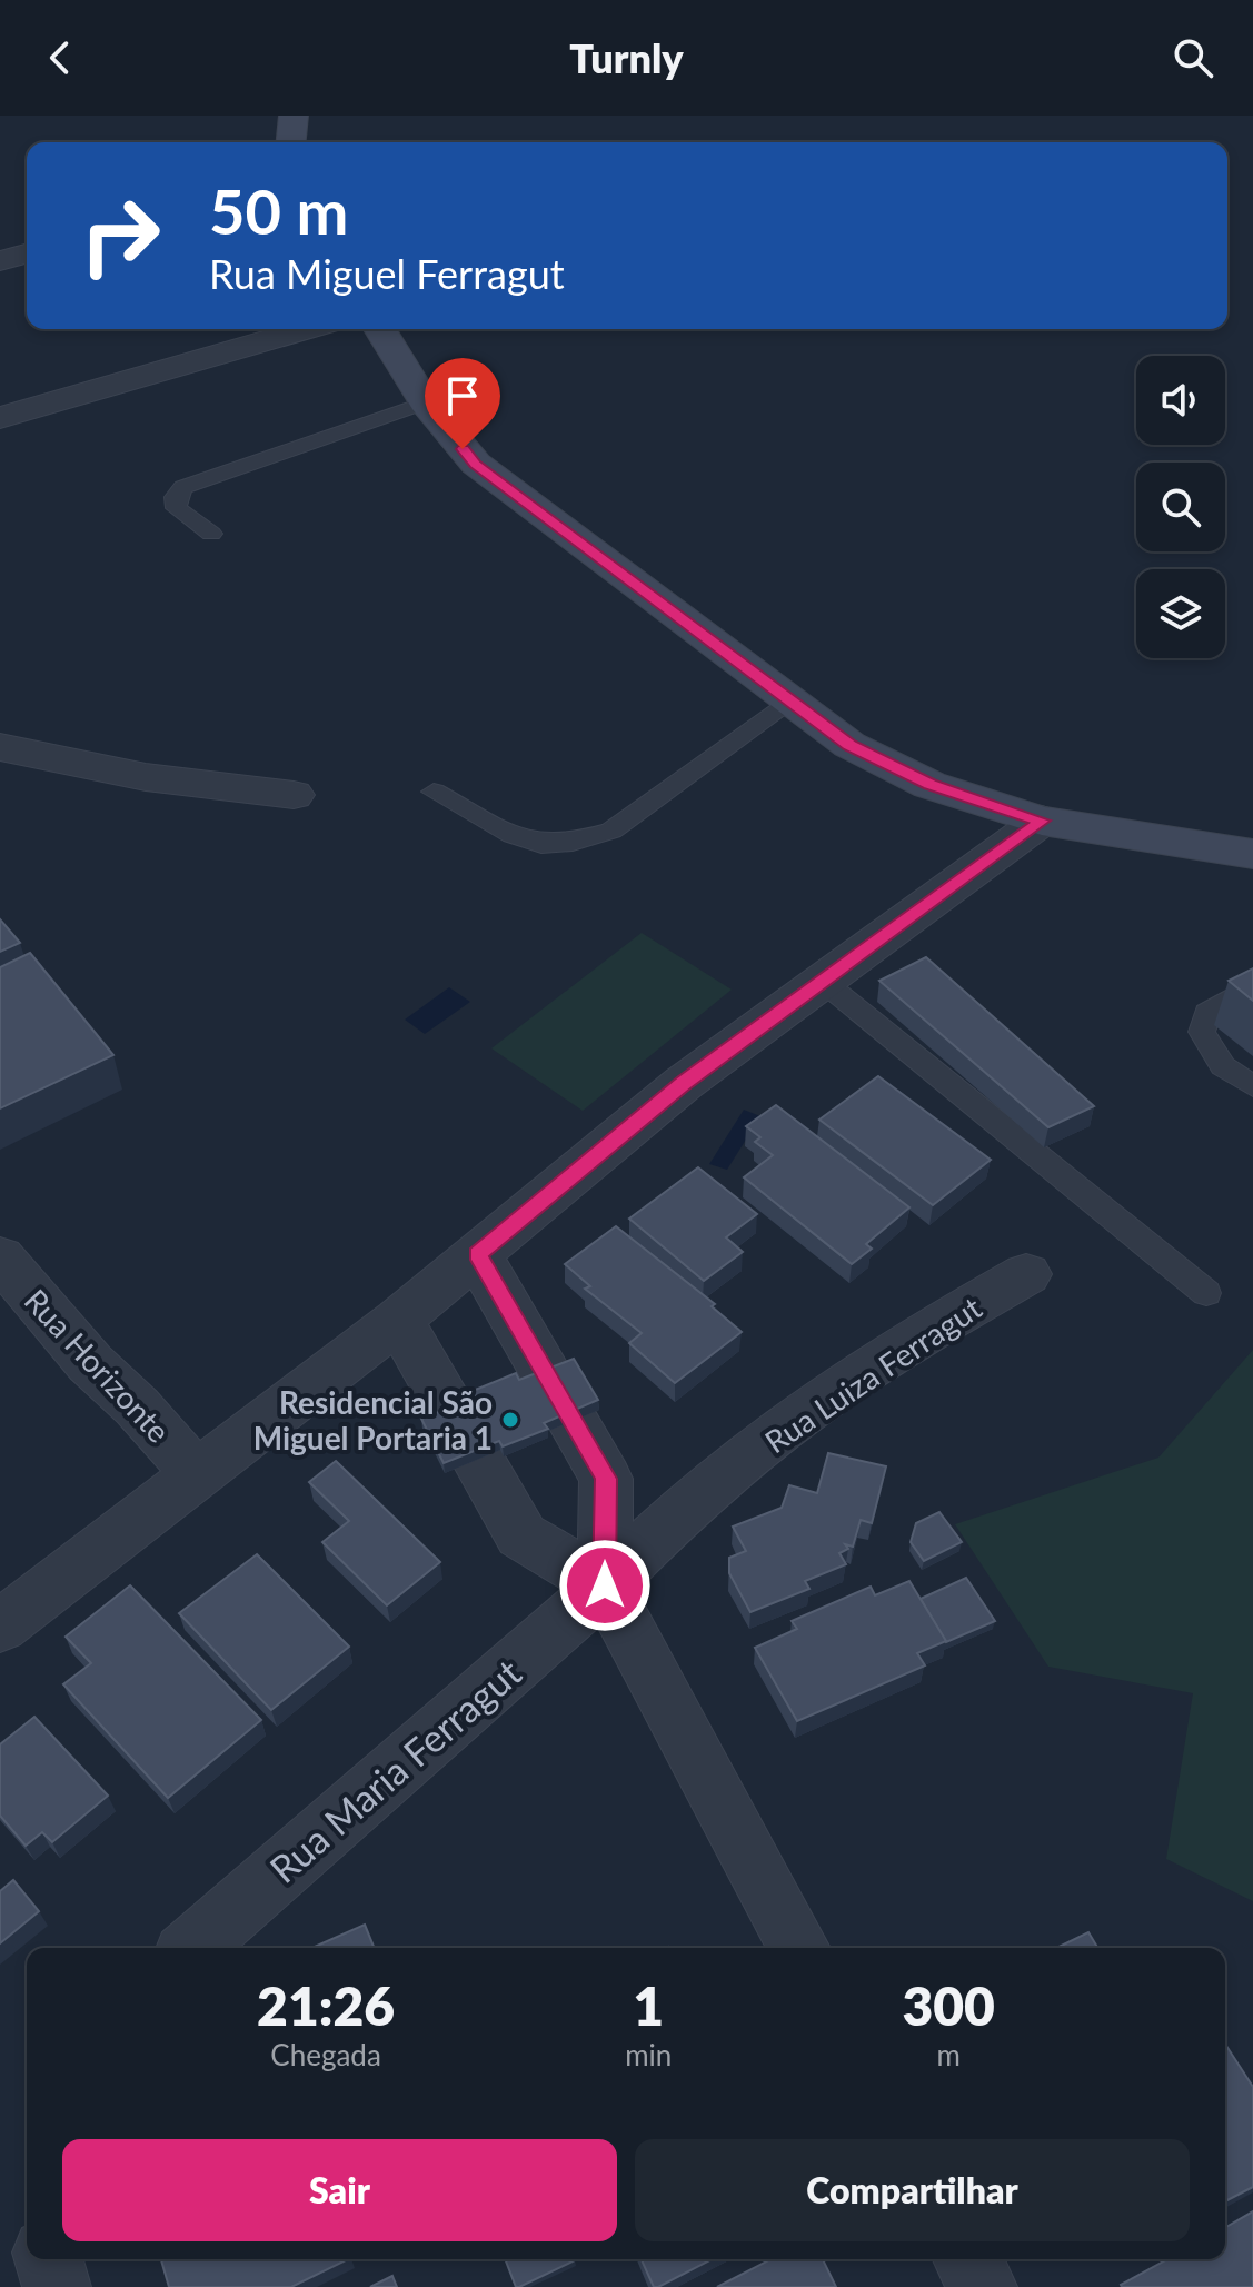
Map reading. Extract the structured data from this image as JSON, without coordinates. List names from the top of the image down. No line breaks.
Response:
{"streets":{"street":["Rua Horizonte","Rua Luiza Ferragut","Rua Maria Ferragut"]},"crossings":[["Rua Luiza Ferragut","Rua Maria Ferragut"]],"places":["Residencial São Miguel Portaria 1"],"page":{"header":"Turnly","turn":["50 m","Rua Miguel Ferragut"],"eta":["21:26","Chegada","1","min","300","m"],"buttons":["Sair","Compartilhar"]}}
